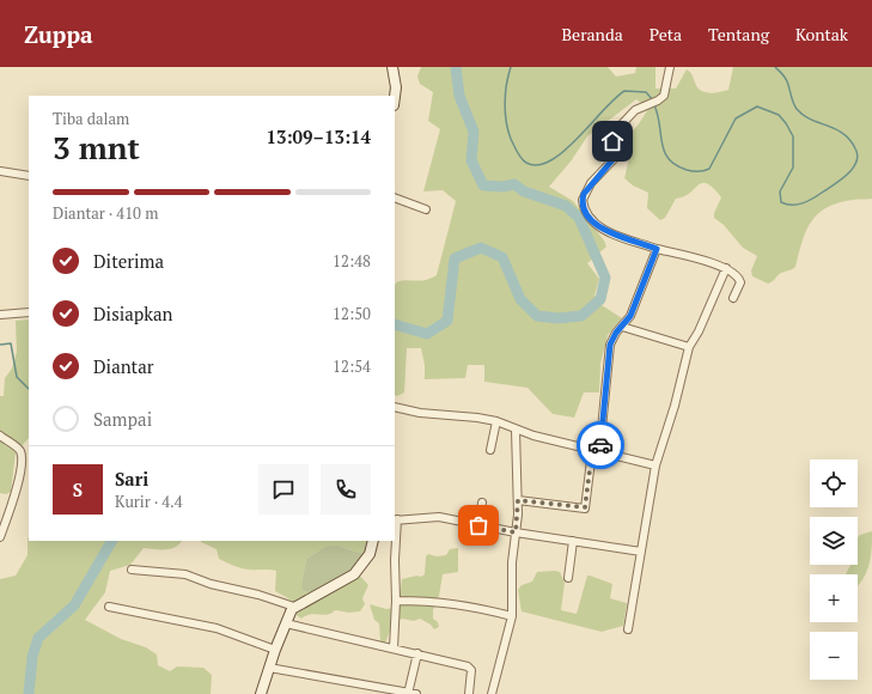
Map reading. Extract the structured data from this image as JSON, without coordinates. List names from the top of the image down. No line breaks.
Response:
{"page":{"header":"Zuppa","nav":["Beranda","Peta","Tentang","Kontak"],"heading":["3 mnt","Tiba dalam","13:09–13:14"],"panel":["Sari","Kurir · 4.4"],"bar":"Diantar · 410 m","list":[["Diterima","12:48"],["Disiapkan","12:50"],["Diantar","12:54"],"Sampai"],"map_buttons":["+","−"],"round":"S"}}
